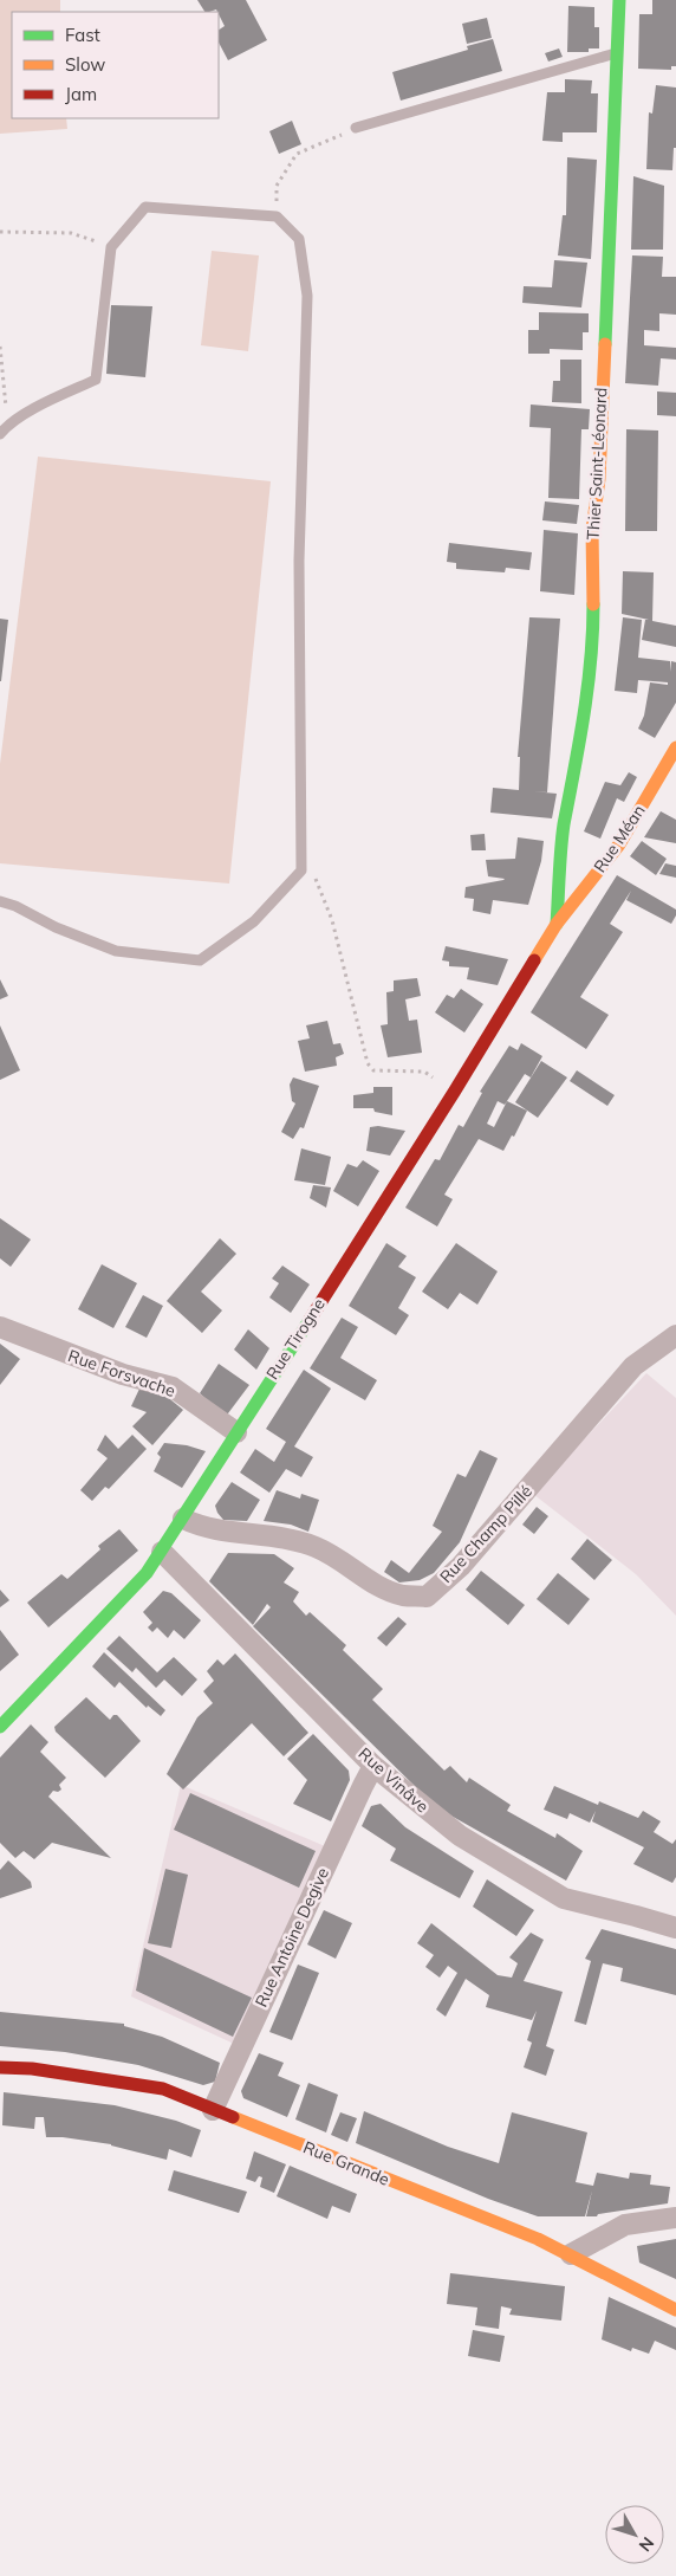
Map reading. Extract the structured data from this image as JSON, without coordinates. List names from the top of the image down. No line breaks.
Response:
{"streets":{"street":["Thier Saint-Léonard","Rue Méan","Rue Tirogne","Rue Forsvache","Rue Champ Pillé","Rue Vinâve","Rue Antoine Degive","Rue Grande"]},"crossings":[["Thier Saint-Léonard","Rue Méan"],["Thier Saint-Léonard","Rue Tirogne"],["Rue Méan","Rue Tirogne"],["Rue Tirogne","Rue Forsvache"],["Rue Tirogne","Rue Champ Pillé"],["Rue Tirogne","Rue Vinâve"],["Rue Vinâve","Rue Antoine Degive"],["Rue Antoine Degive","Rue Grande"]],"legend":["Fast","Slow","Jam"],"north":"bottom right"}
